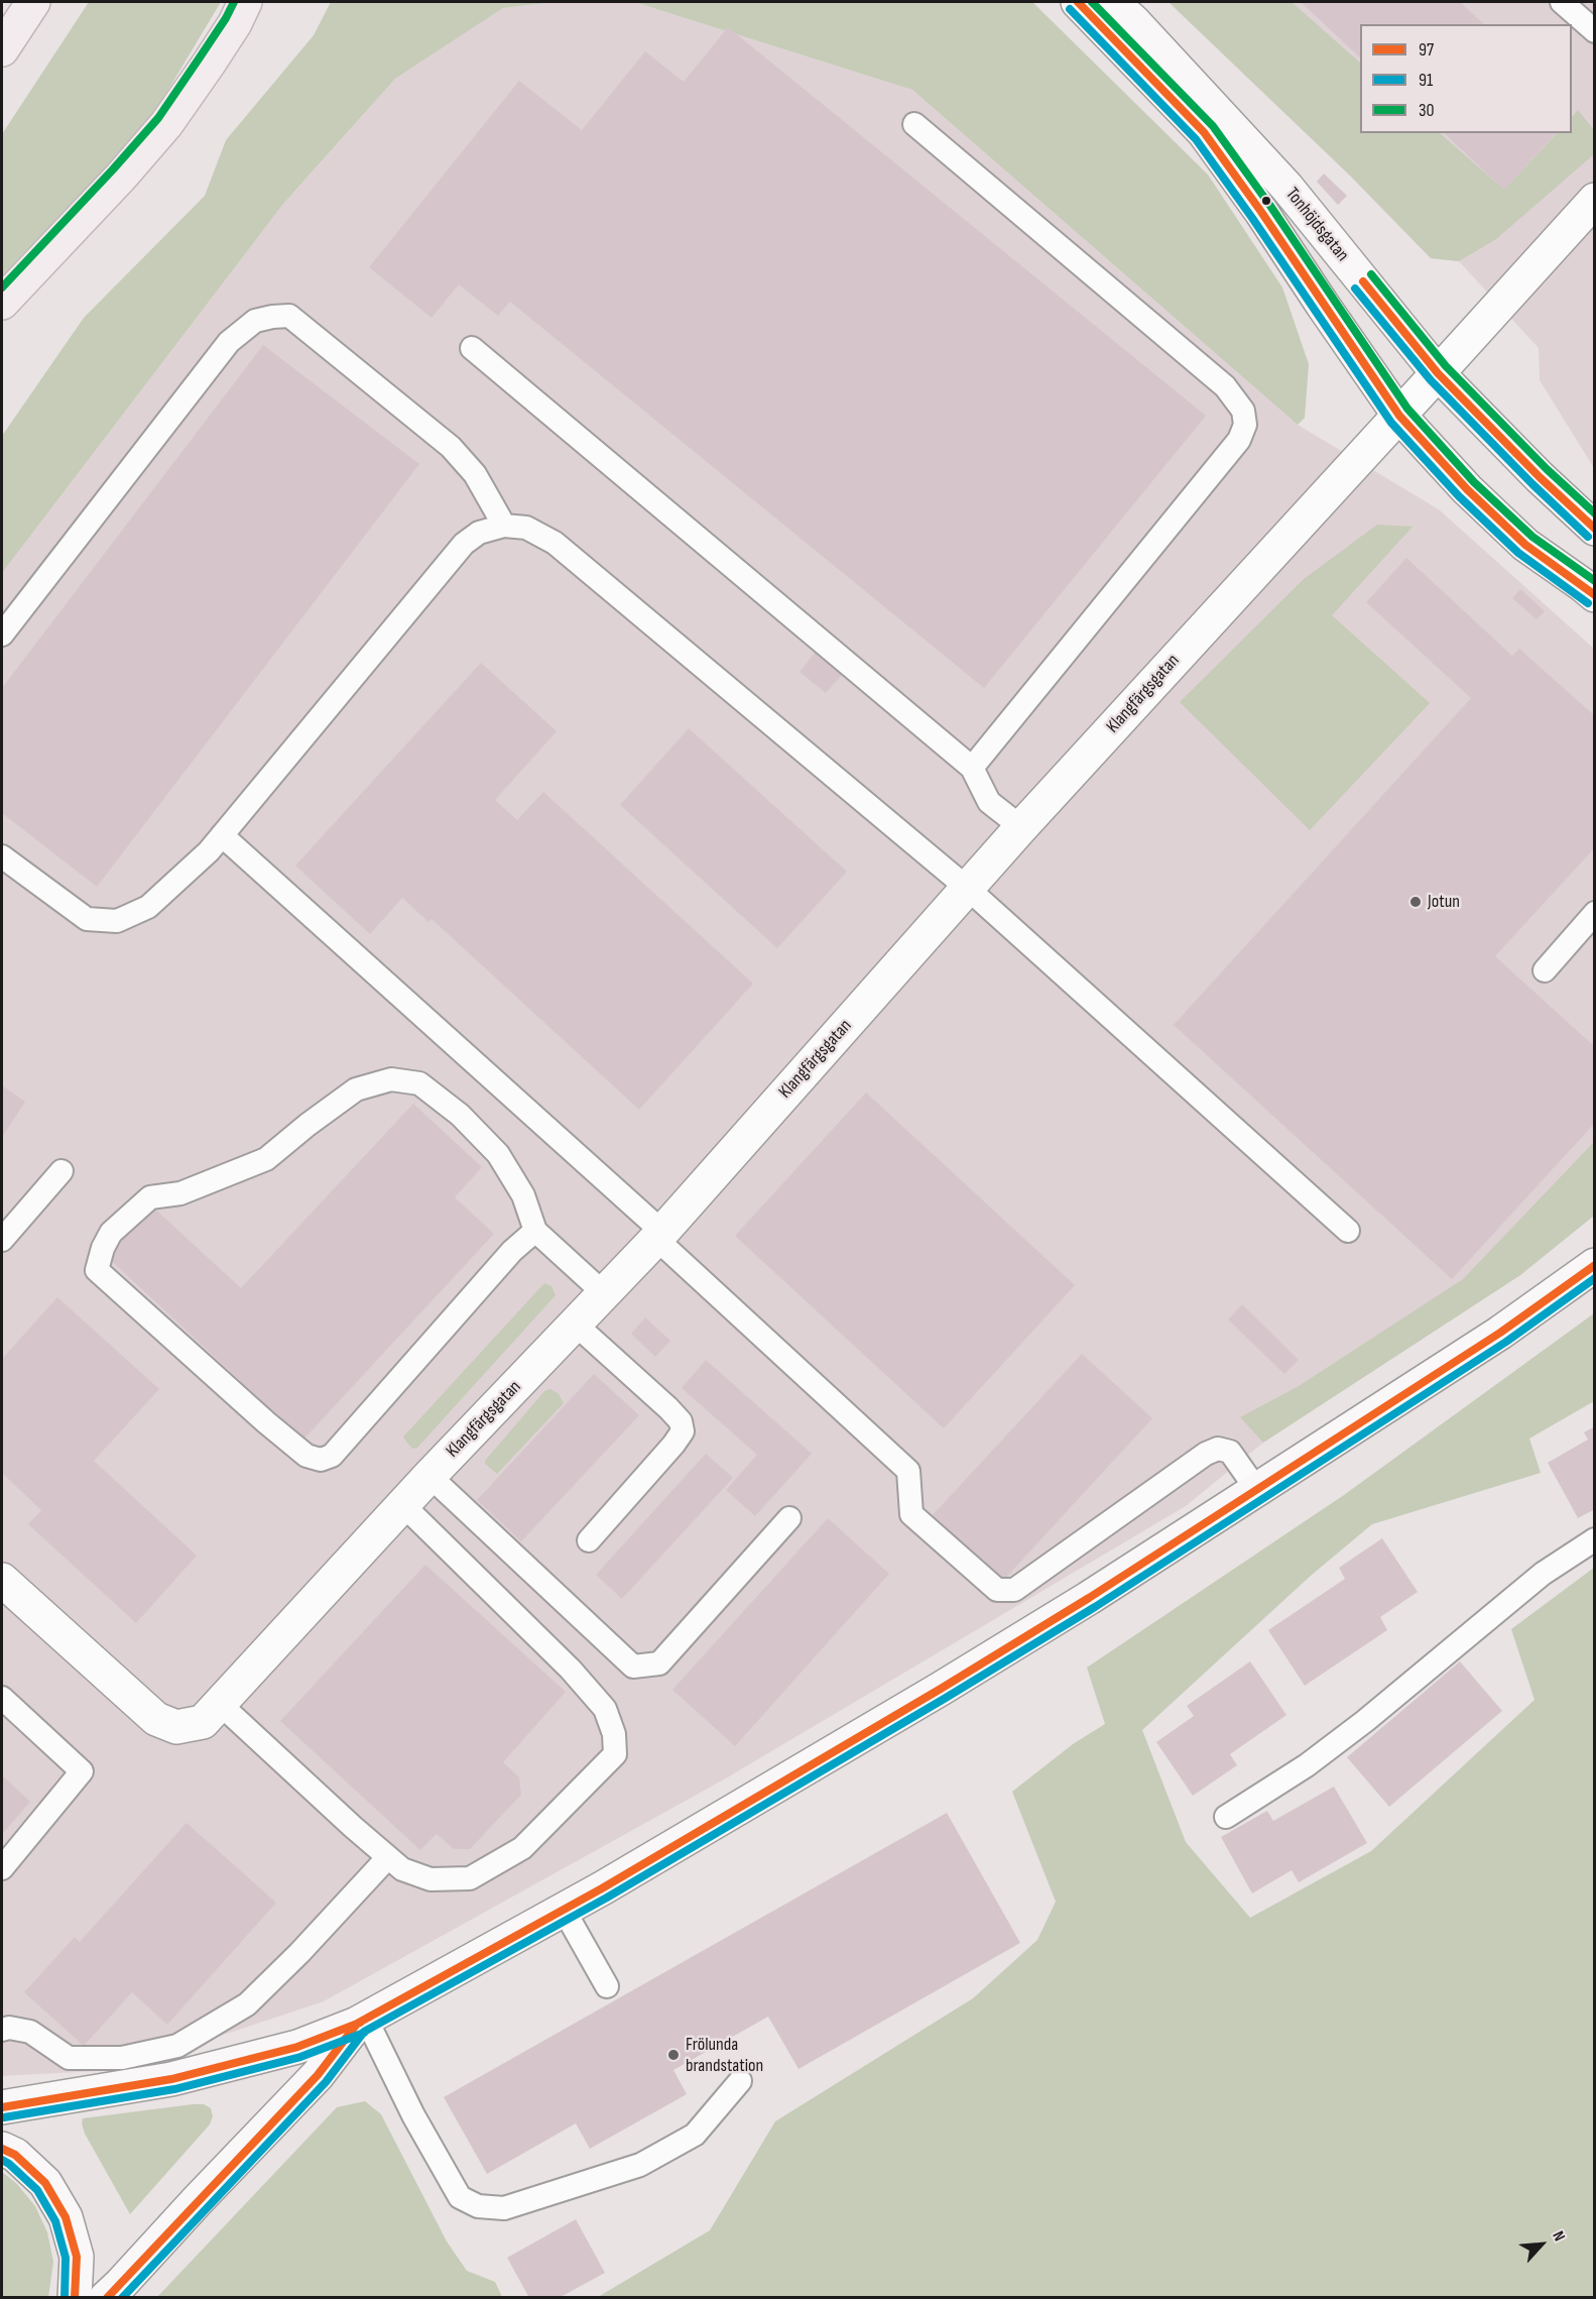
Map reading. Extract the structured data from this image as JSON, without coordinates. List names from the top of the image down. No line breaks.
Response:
{"streets":{"street":["Tonhöjdsgatan","Klangfärgsgatan"]},"crossings":[["Tonhöjdsgatan","Klangfärgsgatan"]],"places":["Jotun","Frölunda brandstation"],"lines":["transit line 97","transit line 30","transit line 91"],"legend":["97","91","30"],"north":"top right"}
